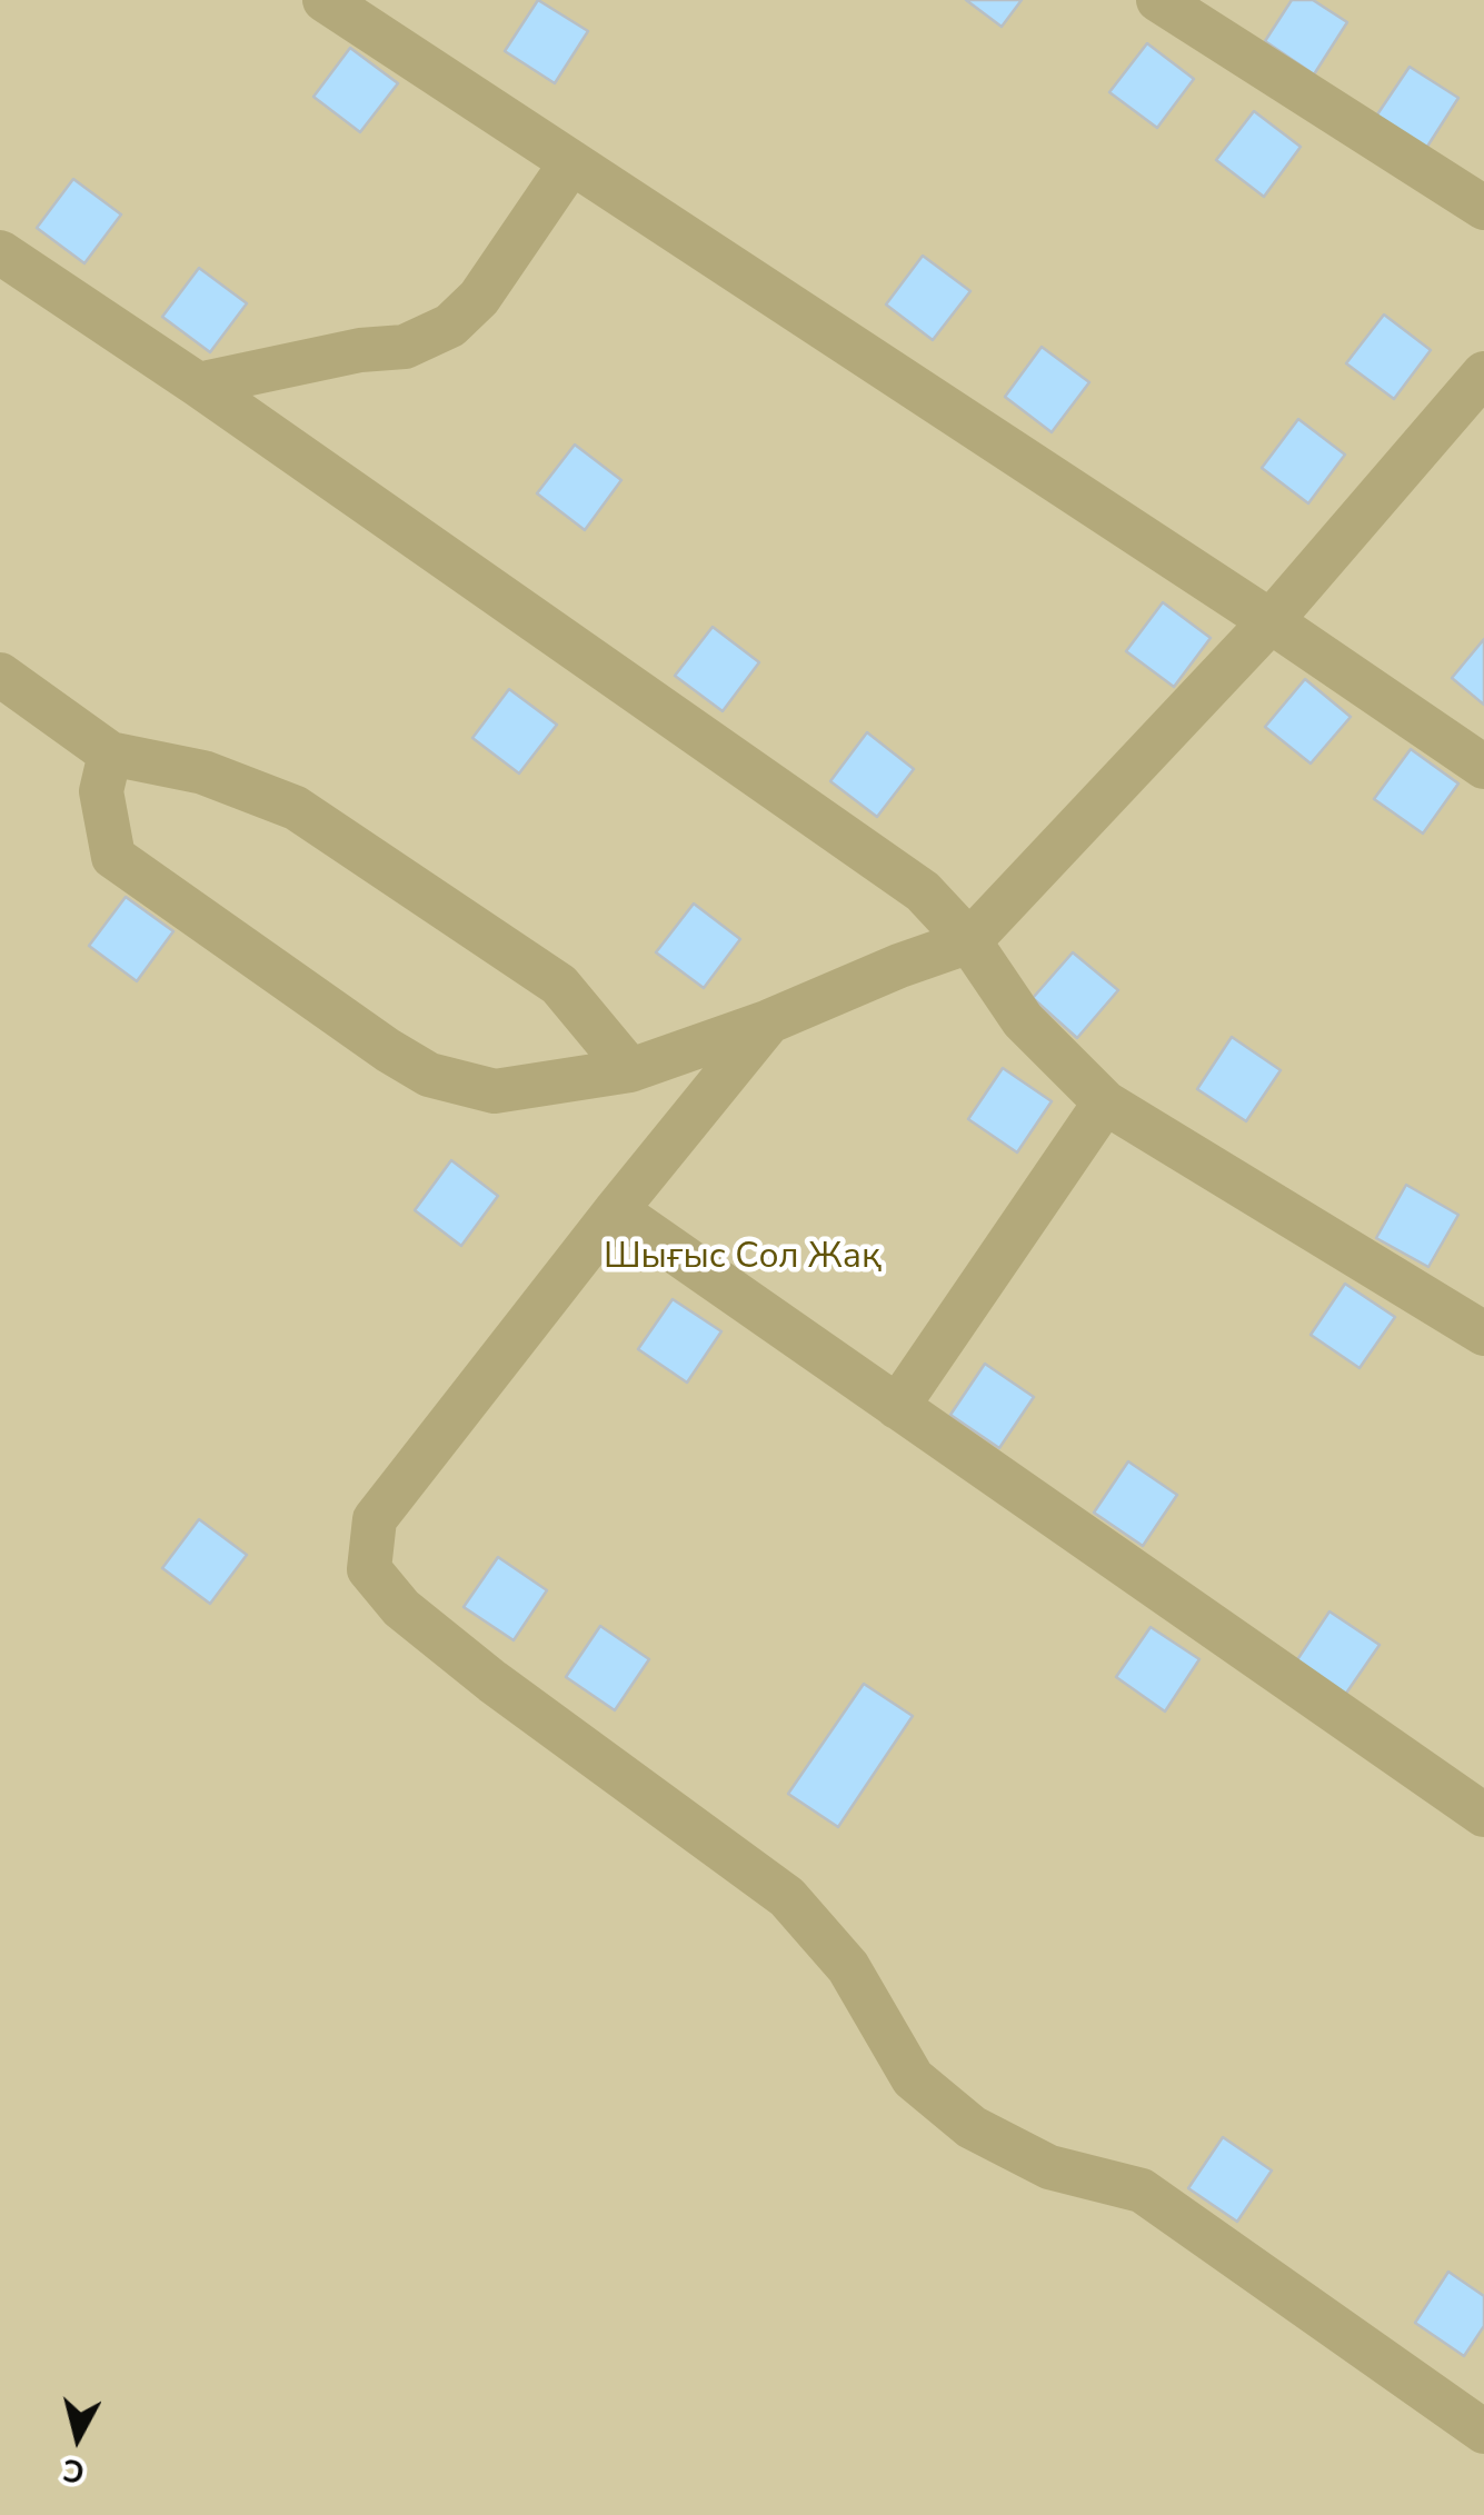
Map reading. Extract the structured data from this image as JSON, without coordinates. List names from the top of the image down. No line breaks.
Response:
{"parks":["Шығыс Сол Жақ"],"north":"bottom"}
